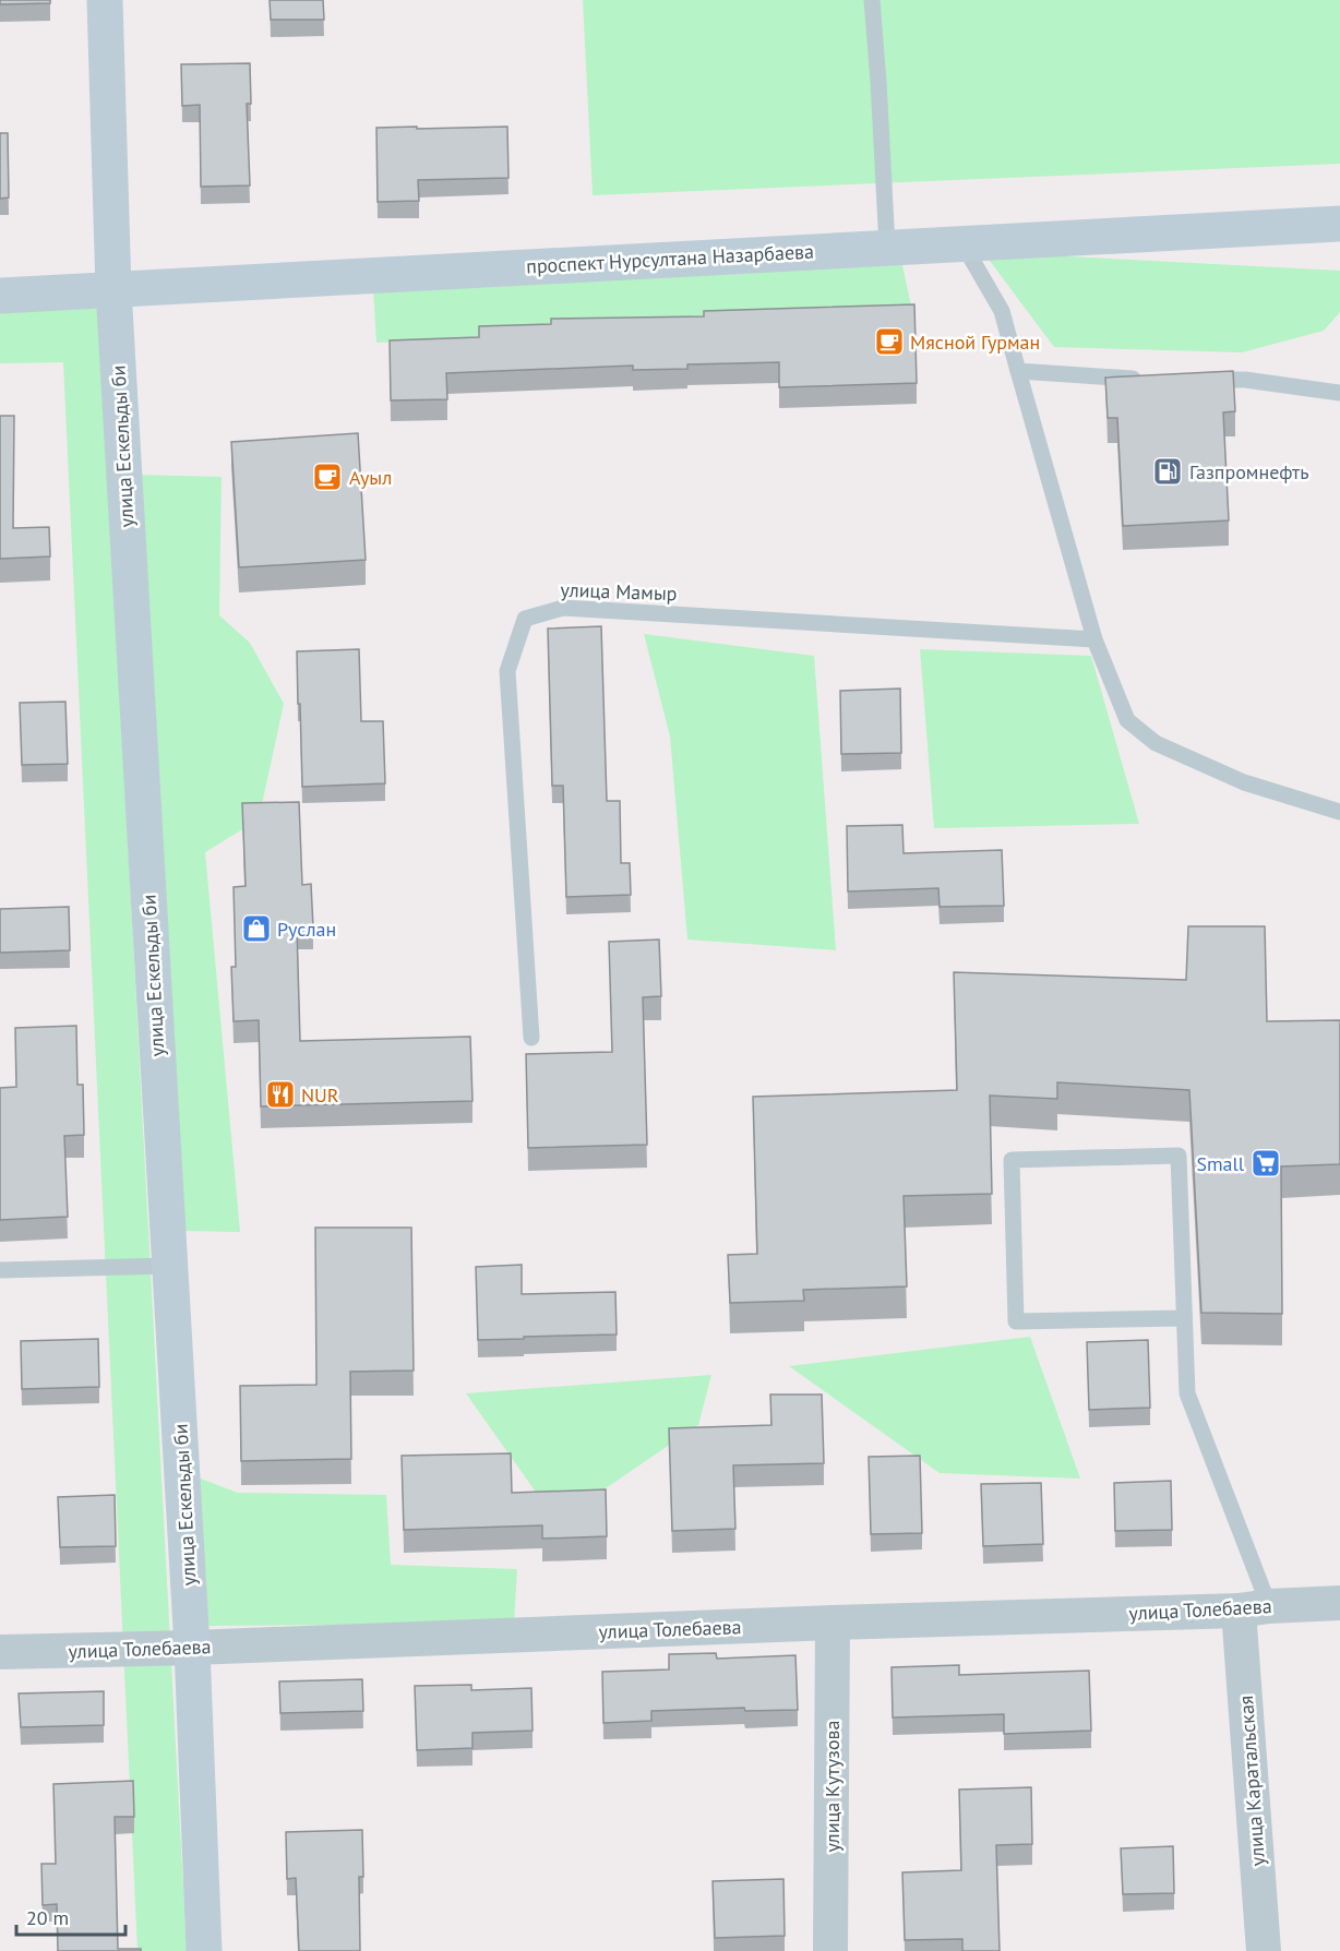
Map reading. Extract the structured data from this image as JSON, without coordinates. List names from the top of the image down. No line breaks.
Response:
{"streets":{"street":["проспект Нурсултана Назарбаева","улица Ескельды би","улица Толебаева","улица Каратальская","улица Кутузова"],"lane":["улица Мамыр"]},"crossings":[["проспект Нурсултана Назарбаева","улица Ескельды би"],["улица Ескельды би","улица Толебаева"],["улица Толебаева","улица Каратальская"],["улица Толебаева","улица Кутузова"]],"places":{"cafe":["Мясной Гурман","Ауыл"],"fuel station":["Газпромнефть"],"shop":["Руслан"],"restaurant":["NUR"],"supermarket":["Small"]},"scale_bar":"20 m"}
